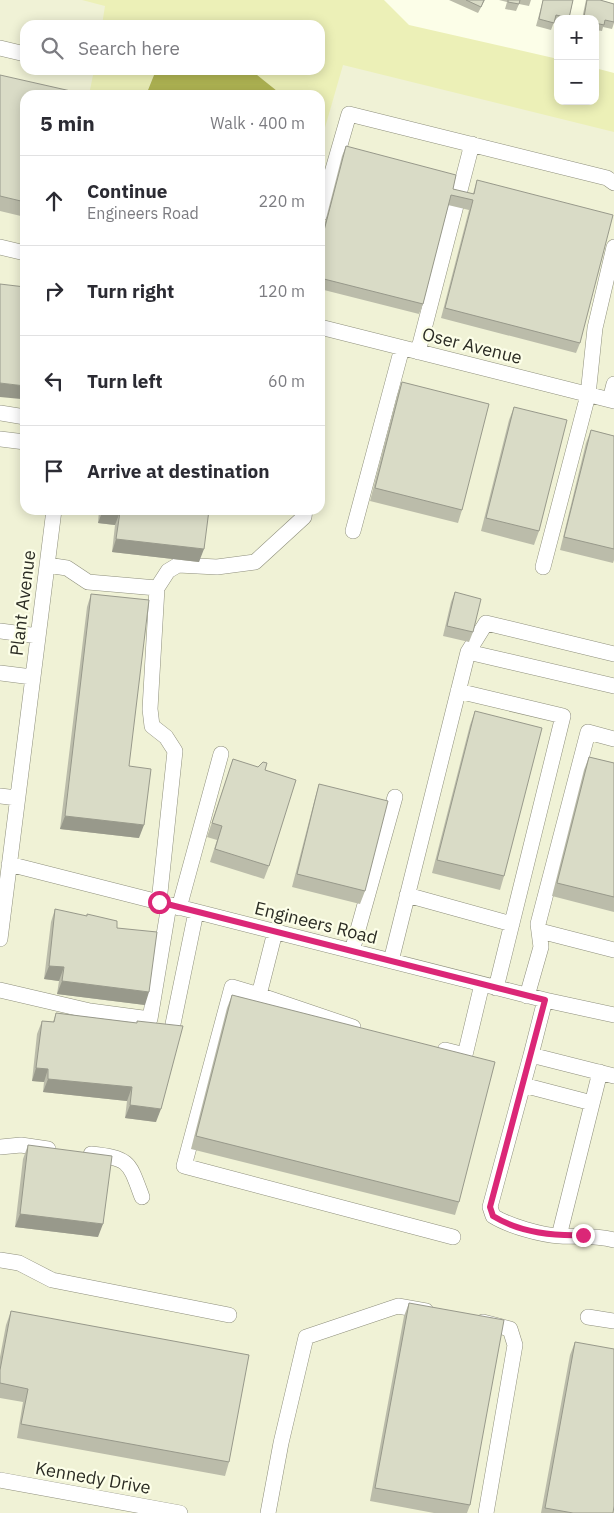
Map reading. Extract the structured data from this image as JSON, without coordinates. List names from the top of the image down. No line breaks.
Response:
{"streets":{"street":["Oser Avenue","Plant Avenue","Engineers Road","Kennedy Drive"]},"crossings":[["Plant Avenue","Engineers Road"]],"page":{"map_buttons":["+","−"],"search":"Search here","heading":["5 min","Walk · 400 m"],"list":[["Continue","Engineers Road","220 m"],["Turn right","120 m"],["Turn left","60 m"],"Arrive at destination"]}}
